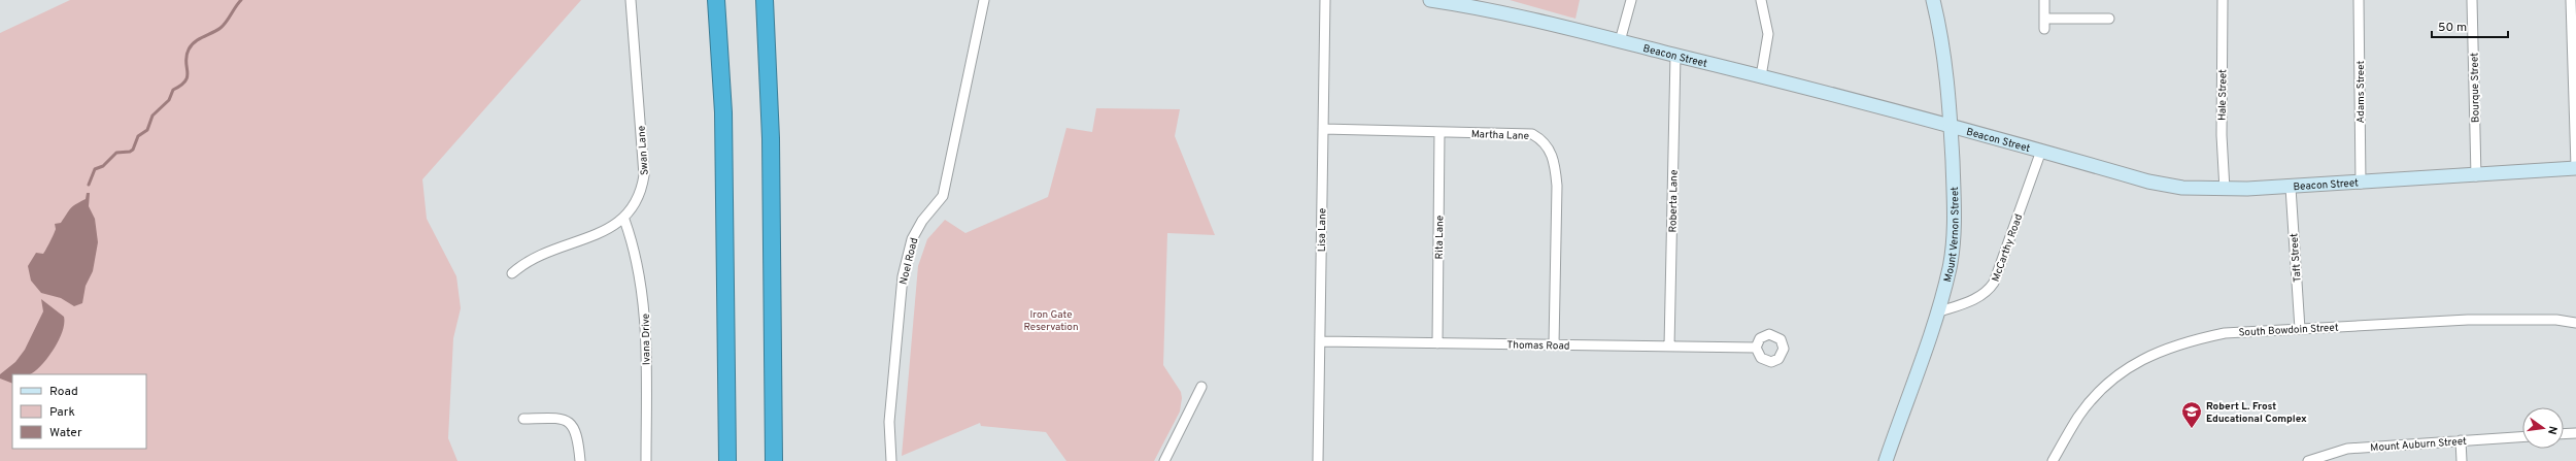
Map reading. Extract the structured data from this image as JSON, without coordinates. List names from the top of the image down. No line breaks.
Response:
{"streets":{"main road":["Beacon Street","Mount Vernon Street"],"street":["Bourque Street","Adams Street","Hale Street","Martha Lane","Swan Lane","Roberta Lane","Lisa Lane","Rita Lane","McCarthy Road","Taft Street","Noel Road","South Bowdoin Street","Ivana Drive","Thomas Road","Mount Auburn Street"]},"crossings":[["Beacon Street","Bourque Street"],["Beacon Street","Adams Street"],["Beacon Street","Hale Street"],["Beacon Street","Roberta Lane"],["Beacon Street","Mount Vernon Street"],["Beacon Street","McCarthy Road"],["Beacon Street","Taft Street"],["Martha Lane","Lisa Lane"],["Martha Lane","Rita Lane"],["Martha Lane","Thomas Road"],["Swan Lane","Ivana Drive"],["Roberta Lane","Thomas Road"],["Lisa Lane","Thomas Road"],["Mount Vernon Street","McCarthy Road"],["Rita Lane","Thomas Road"],["Taft Street","South Bowdoin Street"]],"parks":["Iron Gate Reservation"],"places":{"school or university":["Robert L. Frost Educational Complex"]},"legend":["Road","Park","Water"],"scale_bar":"50 m","north":"right"}
